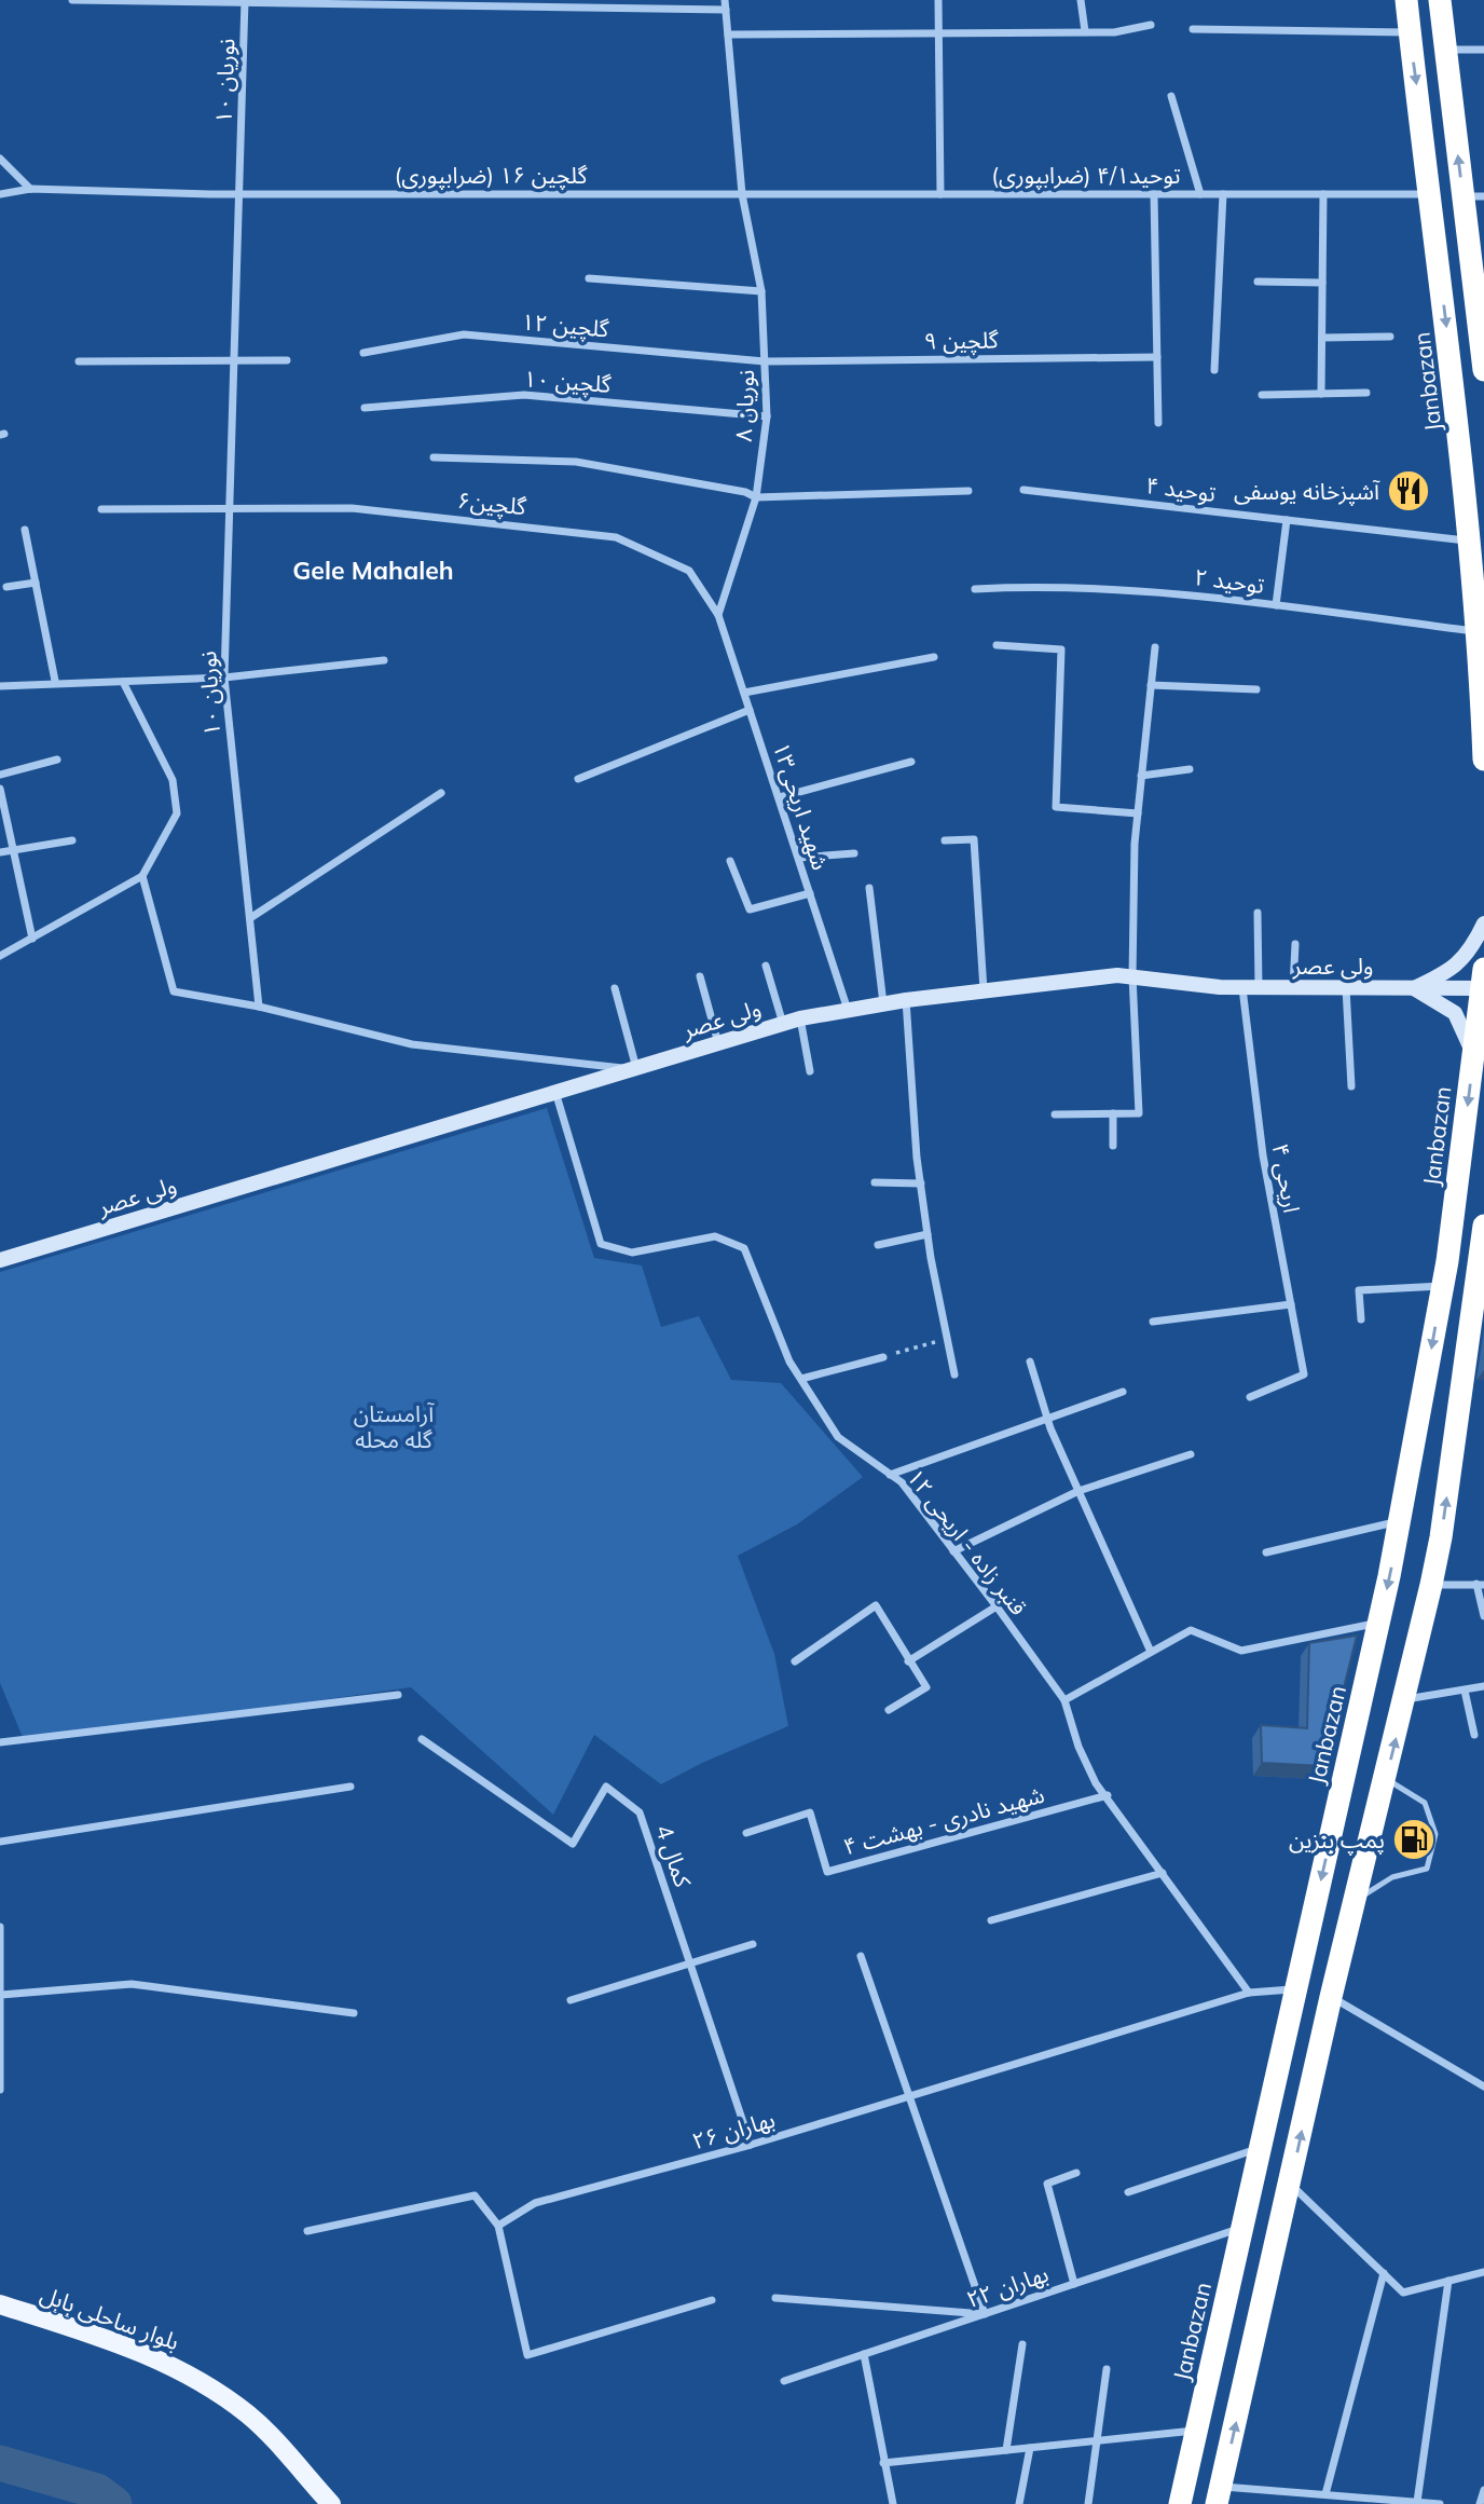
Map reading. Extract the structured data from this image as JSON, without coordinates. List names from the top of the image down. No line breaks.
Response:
{"streets":{"highway":["Janbazan"],"main road":["ولی عصر","بلوار ساحلی بابل"],"street":["نوریان ۱۰","گلچین ۱۶ (ضرابپوری)","توحید۴/۱ (ضرابپوری)","گلچین ۱۲","گلچین ۹","گلچین ۱۰","نوریان ۸","توحید ۴","گلچین۶","توحید ۲","شهید اریحی۱۳","اریحی ۴","قنبر زاده - اریحی ۱۲","شهید نادری - بهشت ۴","کمال 4","بهاران ۲۶","بهاران ۲۲"]},"crossings":[["نوریان ۱۰","گلچین ۱۶ (ضرابپوری)"],["نوریان ۱۰","گلچین۶"],["گلچین ۱۶ (ضرابپوری)","توحید۴/۱ (ضرابپوری)"],["گلچین ۱۶ (ضرابپوری)","نوریان ۸"],["توحید۴/۱ (ضرابپوری)","Janbazan"],["توحید۴/۱ (ضرابپوری)","نوریان ۸"],["گلچین ۱۲","گلچین ۹"],["گلچین ۱۲","نوریان ۸"],["گلچین ۹","نوریان ۸"],["گلچین ۱۰","نوریان ۸"],["Janbazan","توحید ۴"],["Janbazan","توحید ۲"],["Janbazan","ولی عصر"],["Janbazan","بهاران ۲۶"],["Janbazan","بهاران ۲۲"],["نوریان ۸","گلچین۶"],["نوریان ۸","شهید اریحی۱۳"],["گلچین۶","شهید اریحی۱۳"],["شهید اریحی۱۳","ولی عصر"],["ولی عصر","اریحی ۴"],["ولی عصر","قنبر زاده - اریحی ۱۲"],["قنبر زاده - اریحی ۱۲","شهید نادری - بهشت ۴"],["قنبر زاده - اریحی ۱۲","بهاران ۲۶"],["کمال 4","بهاران ۲۶"]],"districts":["Gele Mahaleh"],"parks":["آرامستان گله محله"],"places":{"restaurant":["آشپزخانه یوسفی"],"fuel station":["پمپ بنزین"]}}
